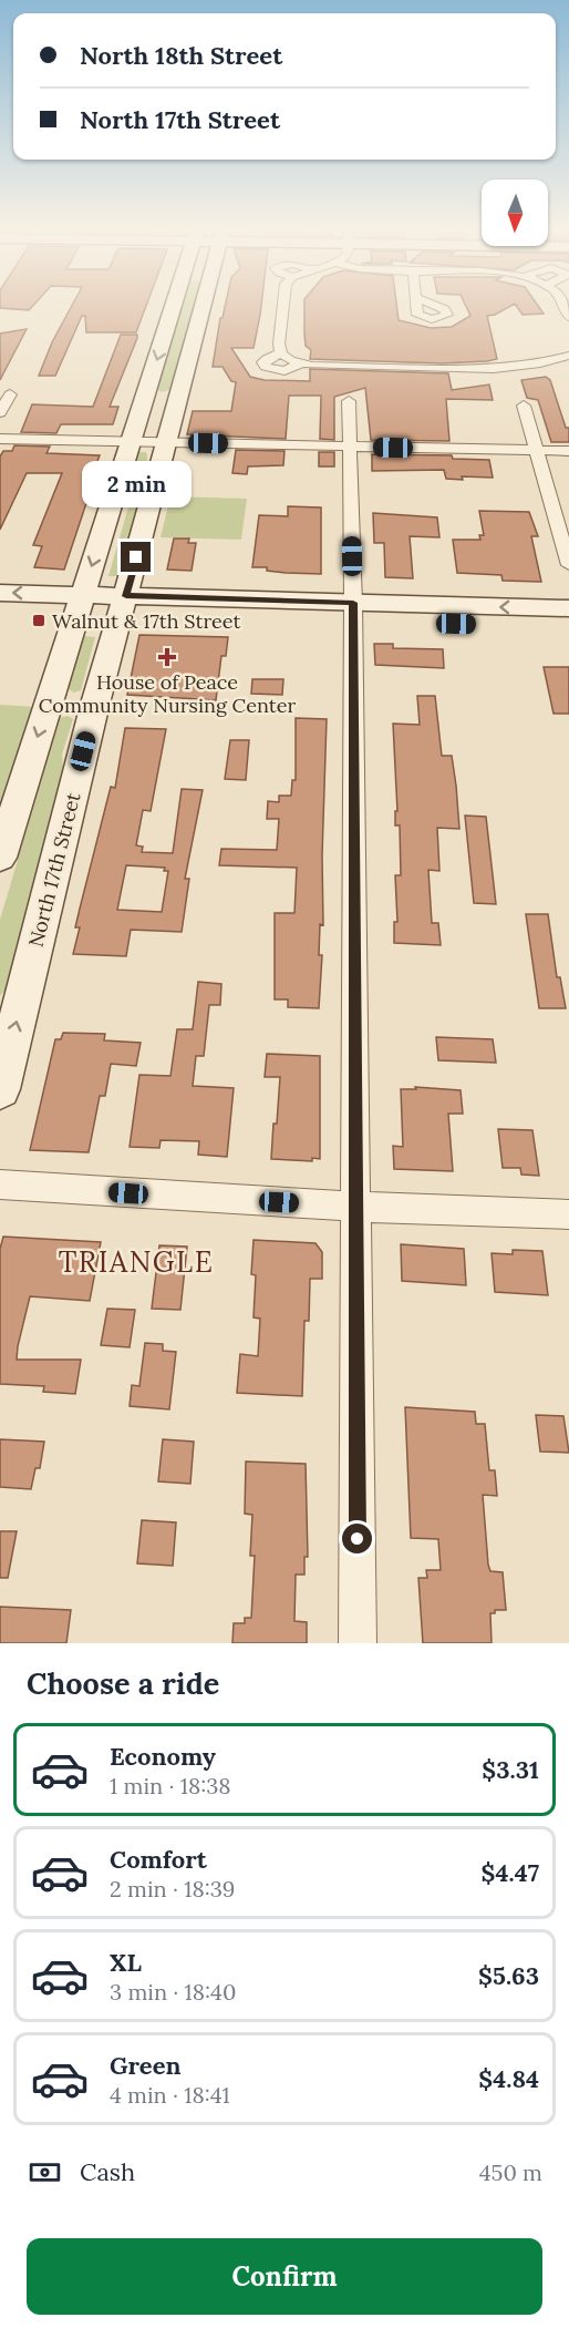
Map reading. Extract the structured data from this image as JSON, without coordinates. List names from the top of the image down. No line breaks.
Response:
{"streets":{"main road":["North 17th Street"]},"districts":["TRIANGLE"],"places":{"transit":["Walnut & 17th Street"],"health":["House of Peace Community Nursing Center"]},"north":"bottom","page":{"banner":["North 18th Street","North 17th Street"],"bubble":"2 min","heading":"Choose a ride","list":[{"name":"Economy","note":"1 min · 18:38","value":"$3.31"},{"name":"Comfort","note":"2 min · 18:39","value":"$4.47"},{"name":"XL","note":"3 min · 18:40","value":"$5.63"},{"name":"Green","note":"4 min · 18:41","value":"$4.84"}],"pay":["Cash","450 m"],"buttons":"Confirm"}}
